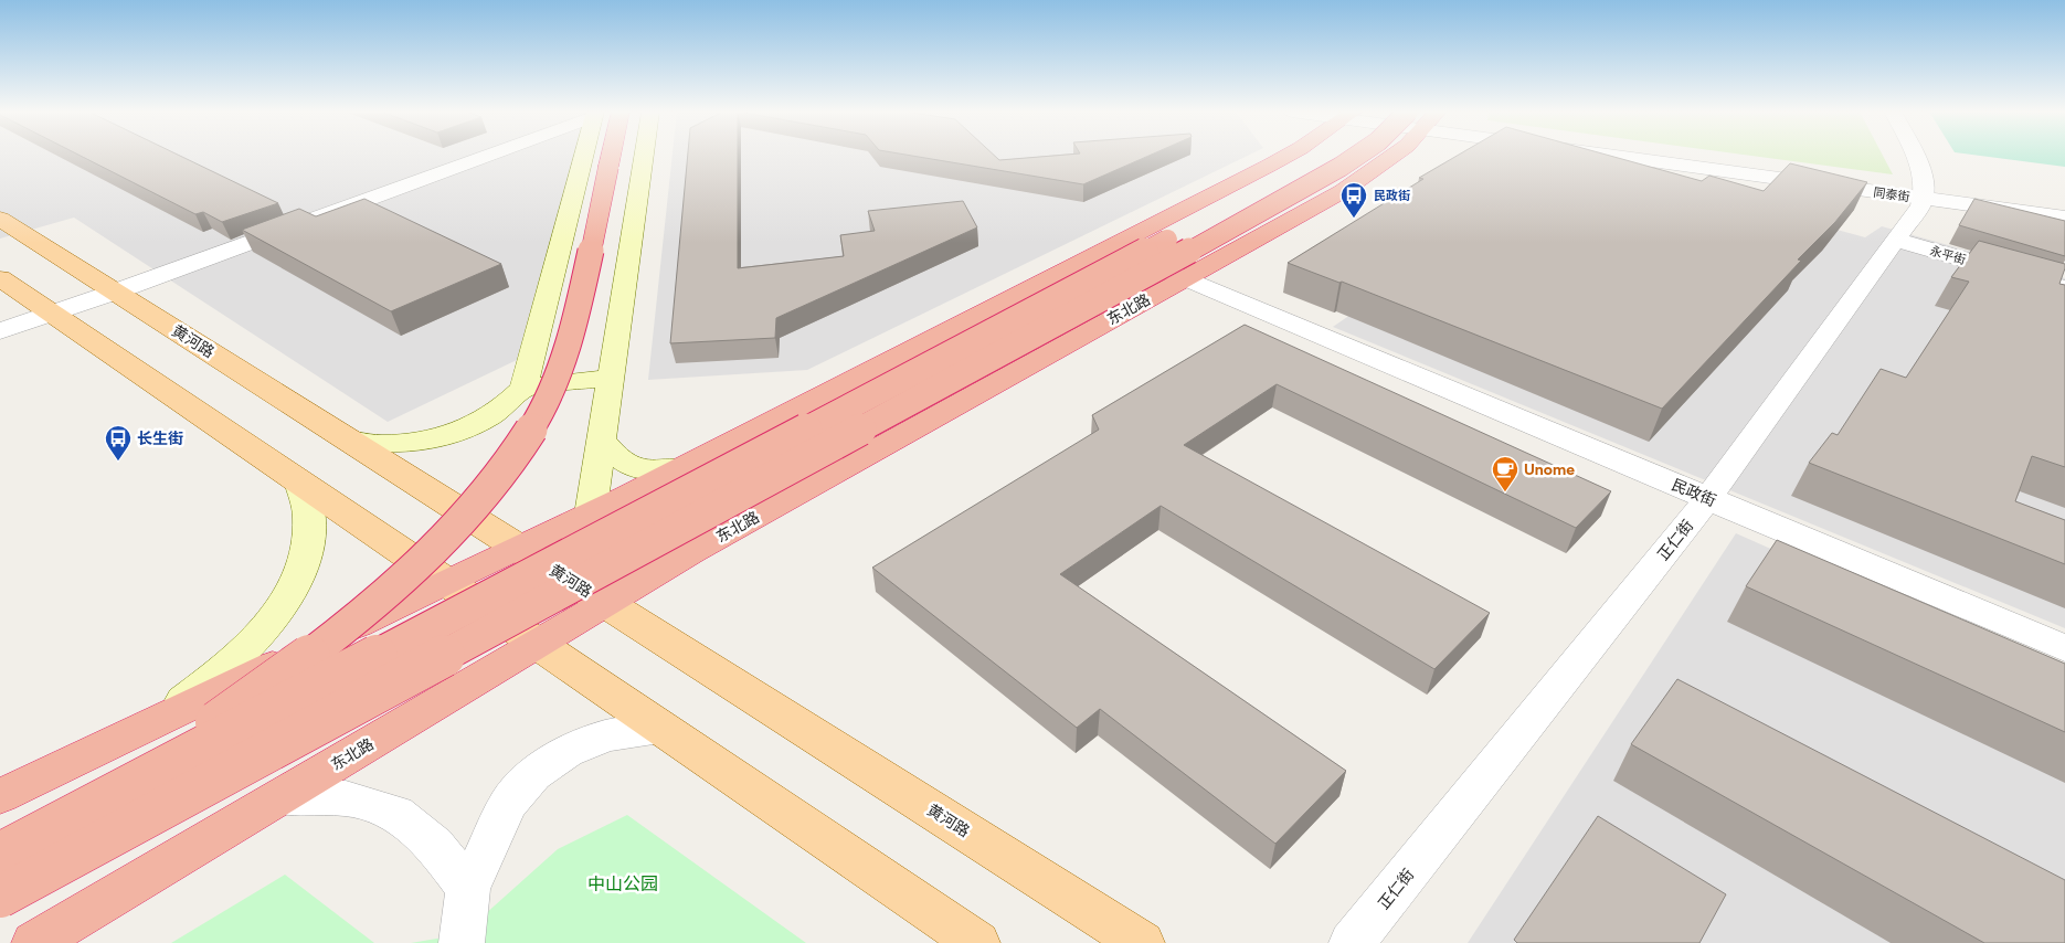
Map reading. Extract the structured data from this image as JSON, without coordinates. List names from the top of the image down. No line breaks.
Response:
{"streets":{"highway":["东北路"],"main road":["黄河路"],"street":["同泰街","永平街","民政街","正仁街"]},"crossings":[["同泰街","正仁街"],["永平街","正仁街"],["东北路","黄河路"],["东北路","民政街"],["民政街","正仁街"]],"parks":["中山公园"],"places":{"bus stop":["民政街","长生街"],"cafe":["Unome"]}}
